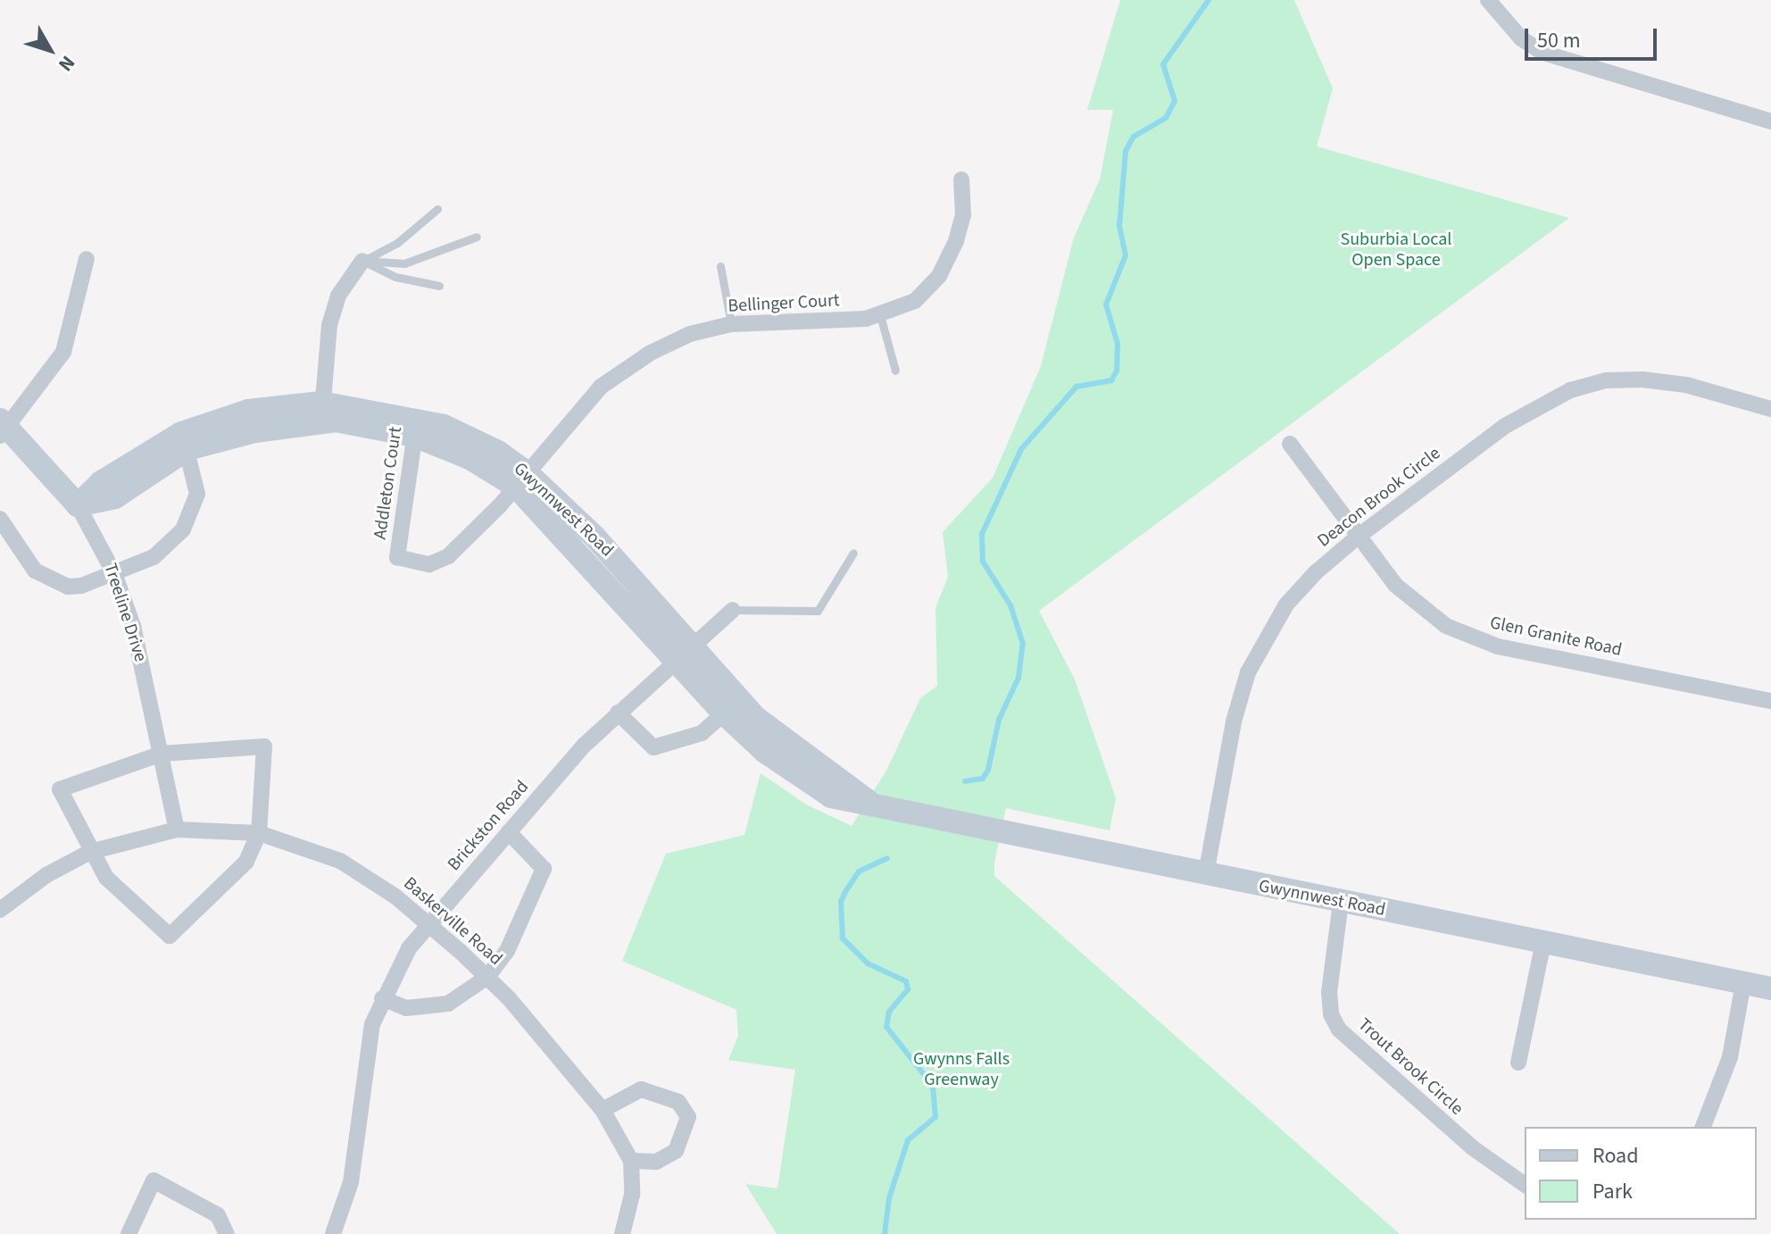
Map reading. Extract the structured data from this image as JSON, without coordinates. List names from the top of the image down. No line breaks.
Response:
{"streets":{"street":["Bellinger Court","Addleton Court","Deacon Brook Circle","Gwynnwest Road","Treeline Drive","Glen Granite Road","Brickston Road","Baskerville Road","Trout Brook Circle"]},"crossings":[["Bellinger Court","Addleton Court"],["Bellinger Court","Gwynnwest Road"],["Addleton Court","Gwynnwest Road"],["Deacon Brook Circle","Gwynnwest Road"],["Deacon Brook Circle","Glen Granite Road"],["Gwynnwest Road","Treeline Drive"],["Gwynnwest Road","Brickston Road"],["Gwynnwest Road","Trout Brook Circle"],["Treeline Drive","Baskerville Road"],["Brickston Road","Baskerville Road"]],"parks":["Suburbia Local Open Space","Gwynns Falls Greenway"],"legend":["Road","Park"],"scale_bar":"50 m","north":"bottom right"}
